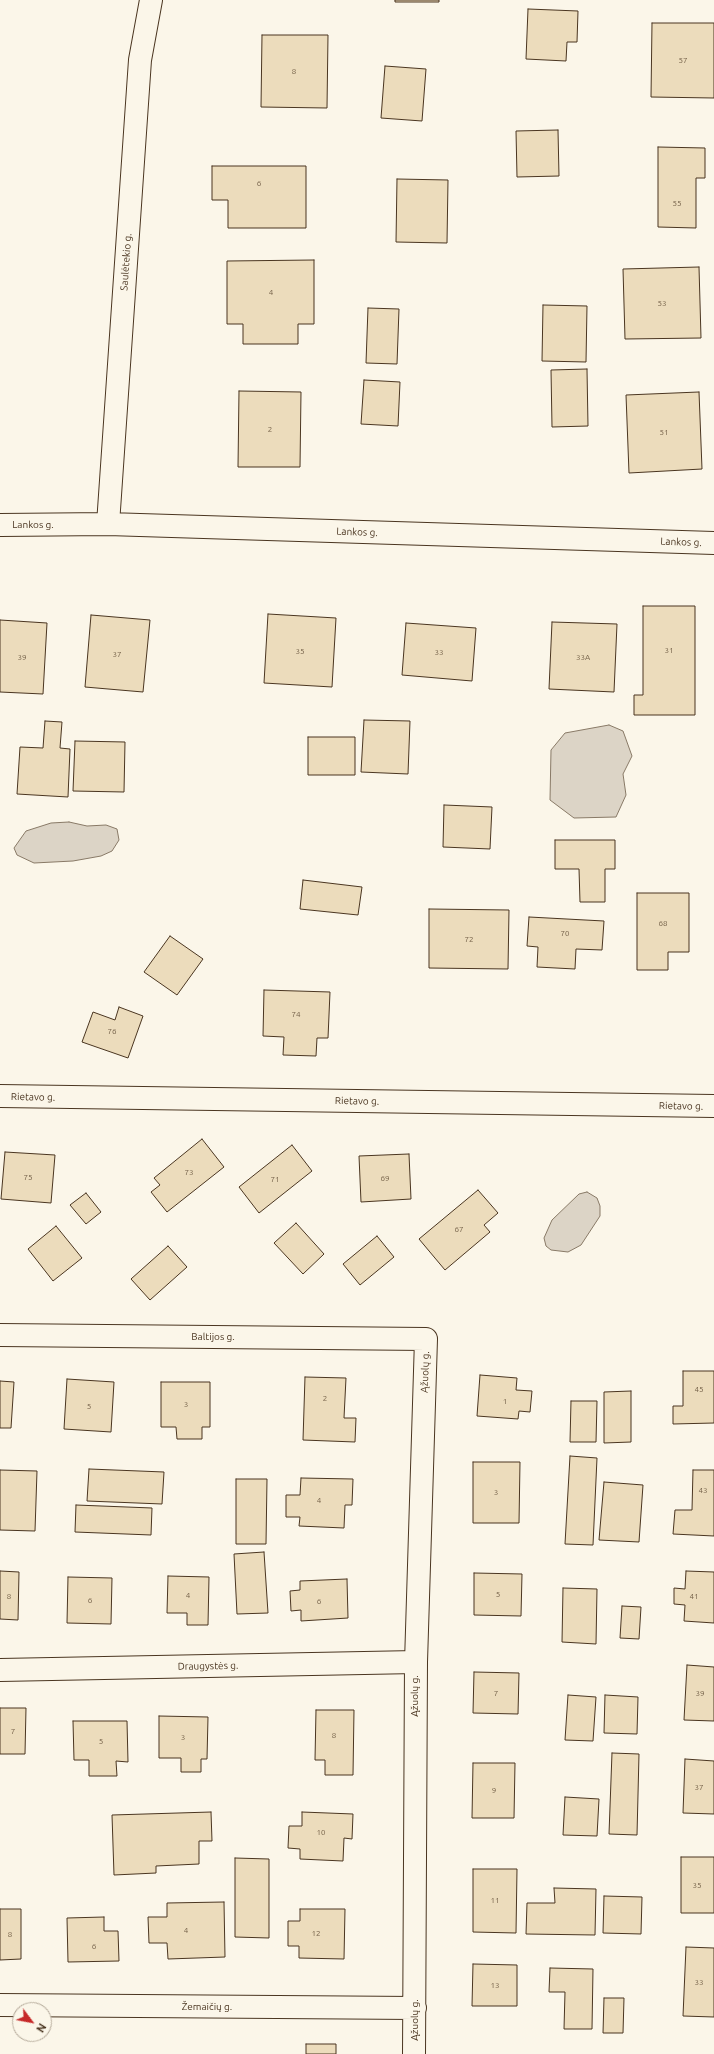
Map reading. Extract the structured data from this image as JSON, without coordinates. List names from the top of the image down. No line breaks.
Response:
{"streets":{"street":["Saulėtekio g.","Lankos g.","Rietavo g.","Baltijos g.","Ąžuolų g.","Draugystės g.","Žemaičių g."]},"crossings":[["Saulėtekio g.","Lankos g."],["Baltijos g.","Ąžuolų g."],["Ąžuolų g.","Draugystės g."],["Ąžuolų g.","Žemaičių g."]],"house_numbers":["57","8","6","55","4","53","2","51","31","35","33","37","39","33A","68","70","72","74","76","73","75","69","71","67","45","2","1","3","5","43","3","4","5","4","8","41","6","6","7","39","7","8","3","5","37","9","10","35","11","4","12","8","6","33","13"],"north":"bottom right"}
